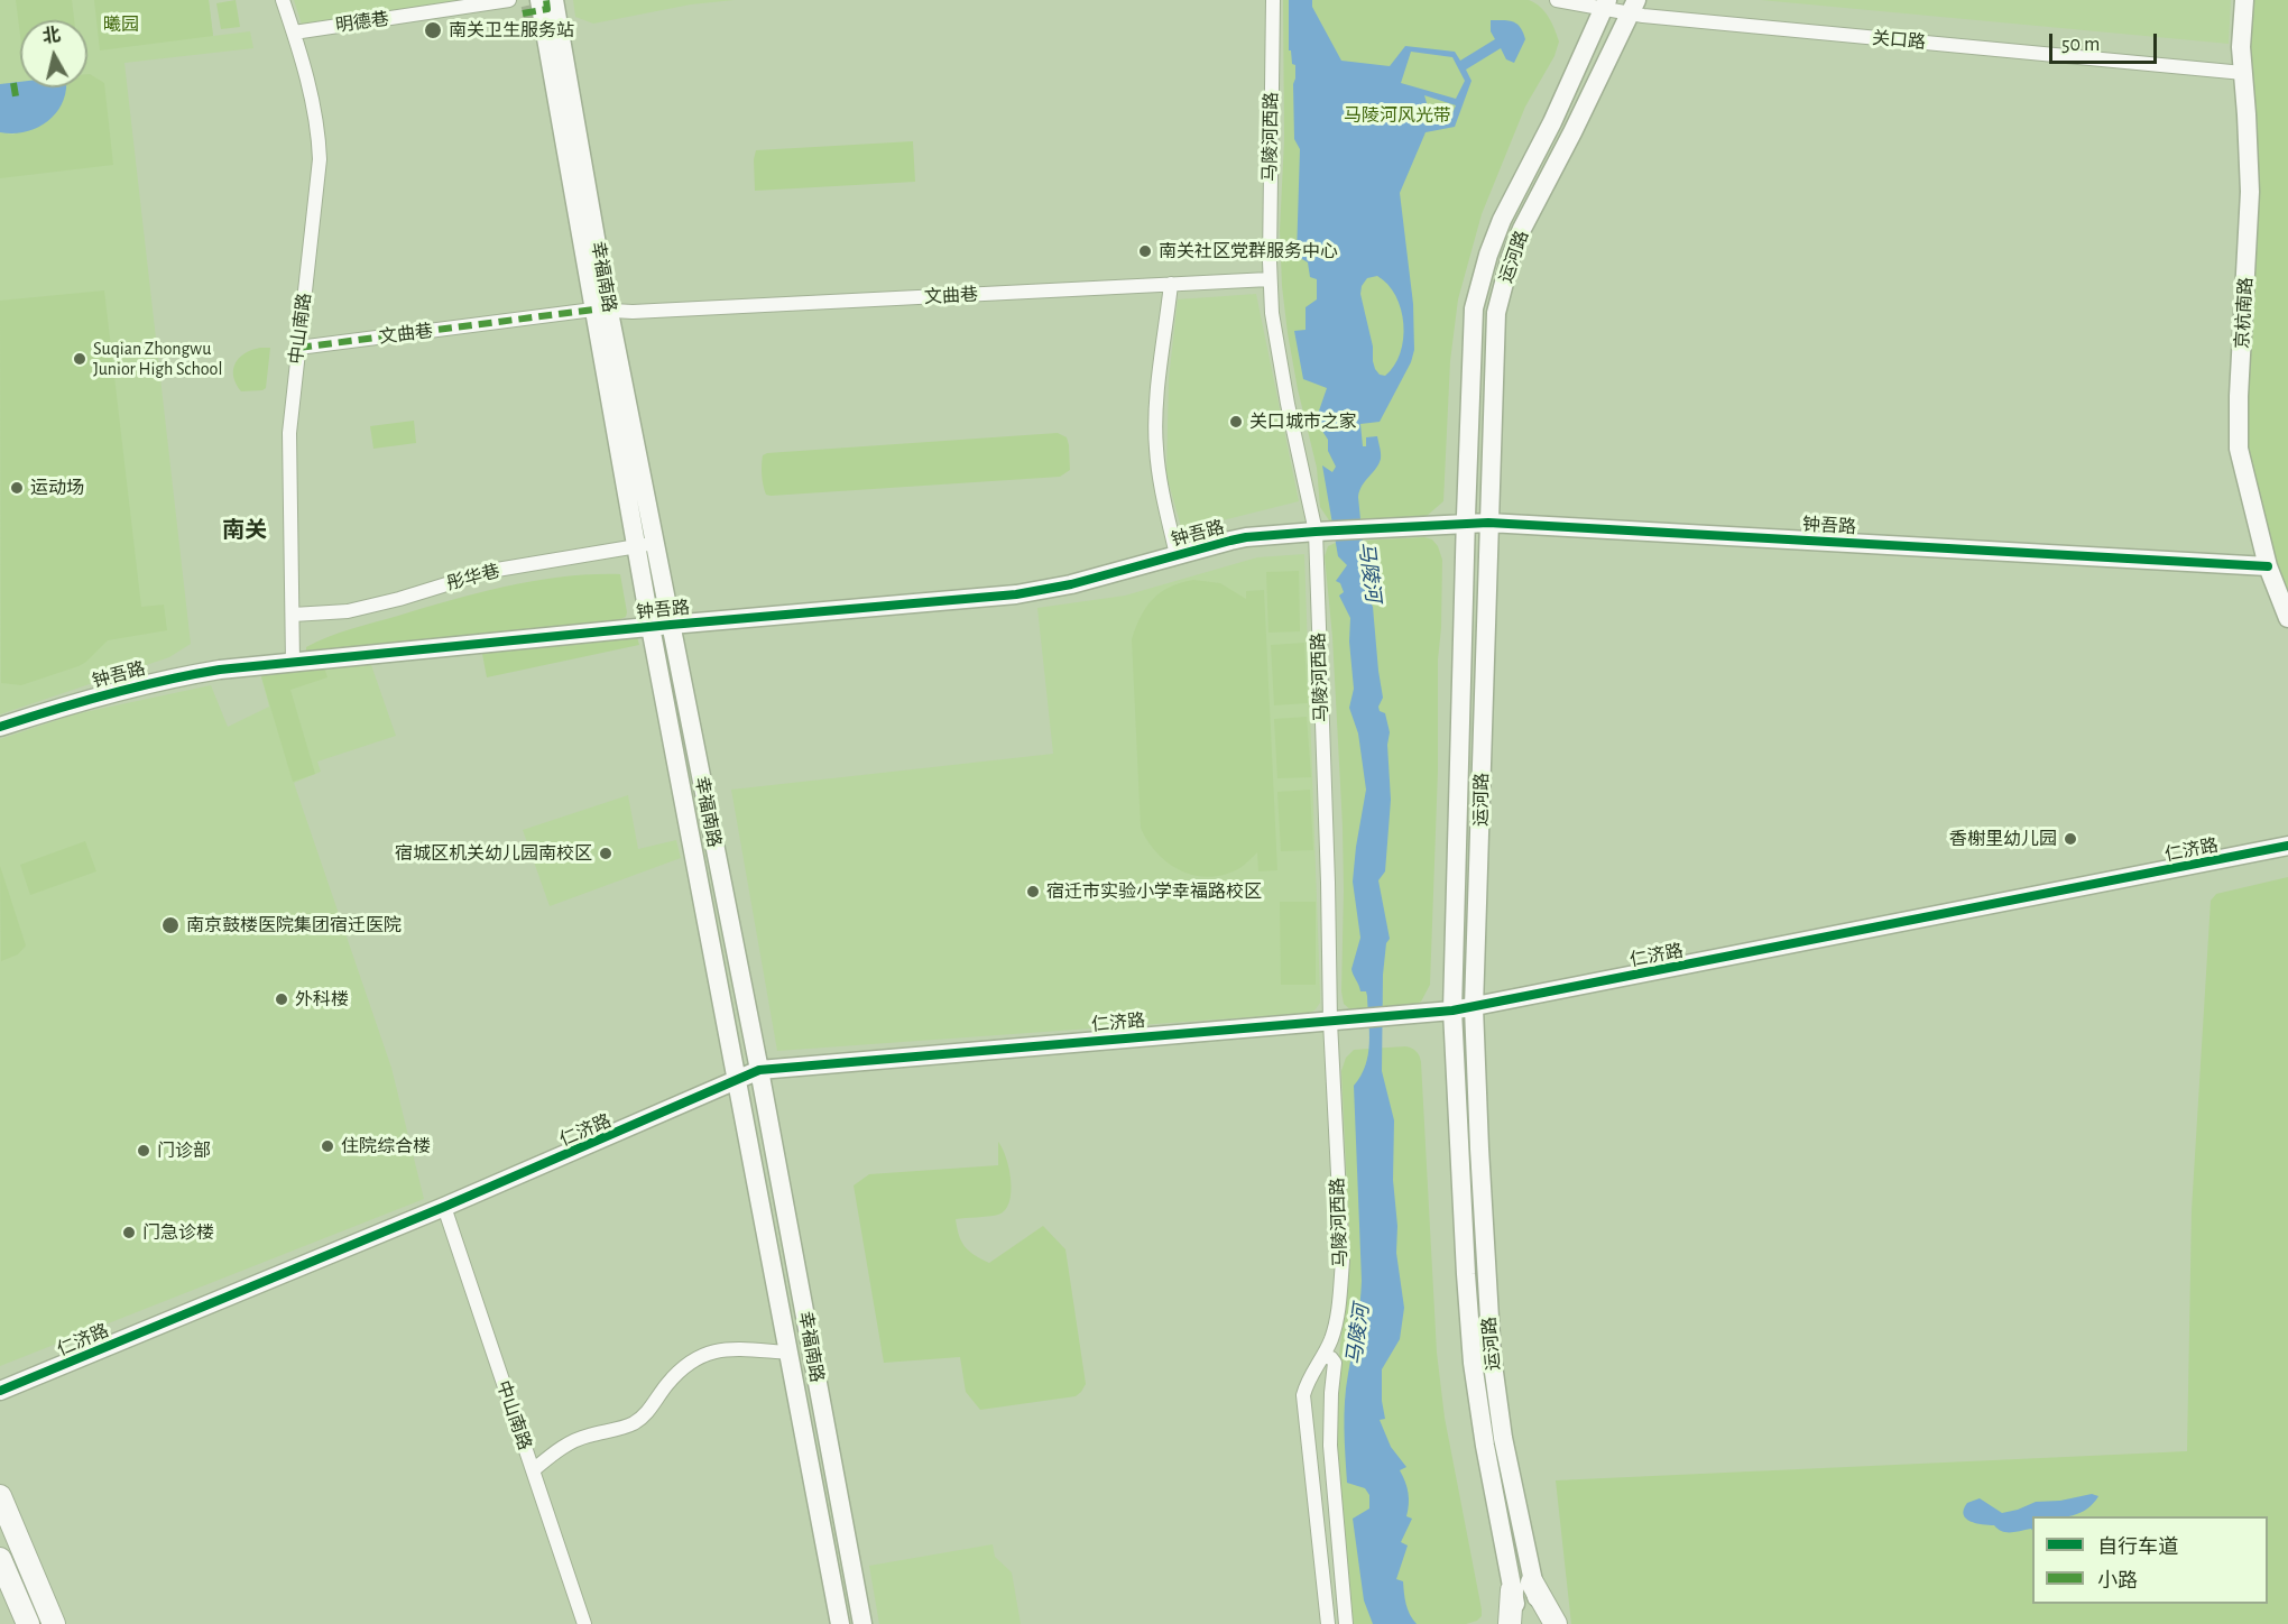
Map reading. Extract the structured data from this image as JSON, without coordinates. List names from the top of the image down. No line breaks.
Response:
{"streets":{"street":["明德巷","关口路","马陵河西路","运河路","幸福南路","文曲巷","京杭南路","中山南路","钟吾路","彤华巷","仁济路"]},"crossings":[["明德巷","中山南路"],["关口路","运河路"],["关口路","京杭南路"],["马陵河西路","文曲巷"],["马陵河西路","钟吾路"],["马陵河西路","仁济路"],["运河路","钟吾路"],["运河路","仁济路"],["幸福南路","文曲巷"],["幸福南路","钟吾路"],["幸福南路","彤华巷"],["幸福南路","仁济路"],["文曲巷","中山南路"],["京杭南路","钟吾路"],["中山南路","钟吾路"],["中山南路","彤华巷"],["中山南路","仁济路"]],"districts":["南关"],"water":["马陵河"],"parks":["曦园","马陵河风光带"],"places":["南关卫生服务站","南关社区党群服务中心","Suqian Zhongwu Junior High School","关口城市之家","运动场","香榭里幼儿园","宿城区机关幼儿园南校区","宿迁市实验小学幸福路校区","南京鼓楼医院集团宿迁医院","外科楼","住院综合楼","门诊部","门急诊楼"],"legend":["自行车道","小路"],"scale_bar":"50 m","north":"top"}
